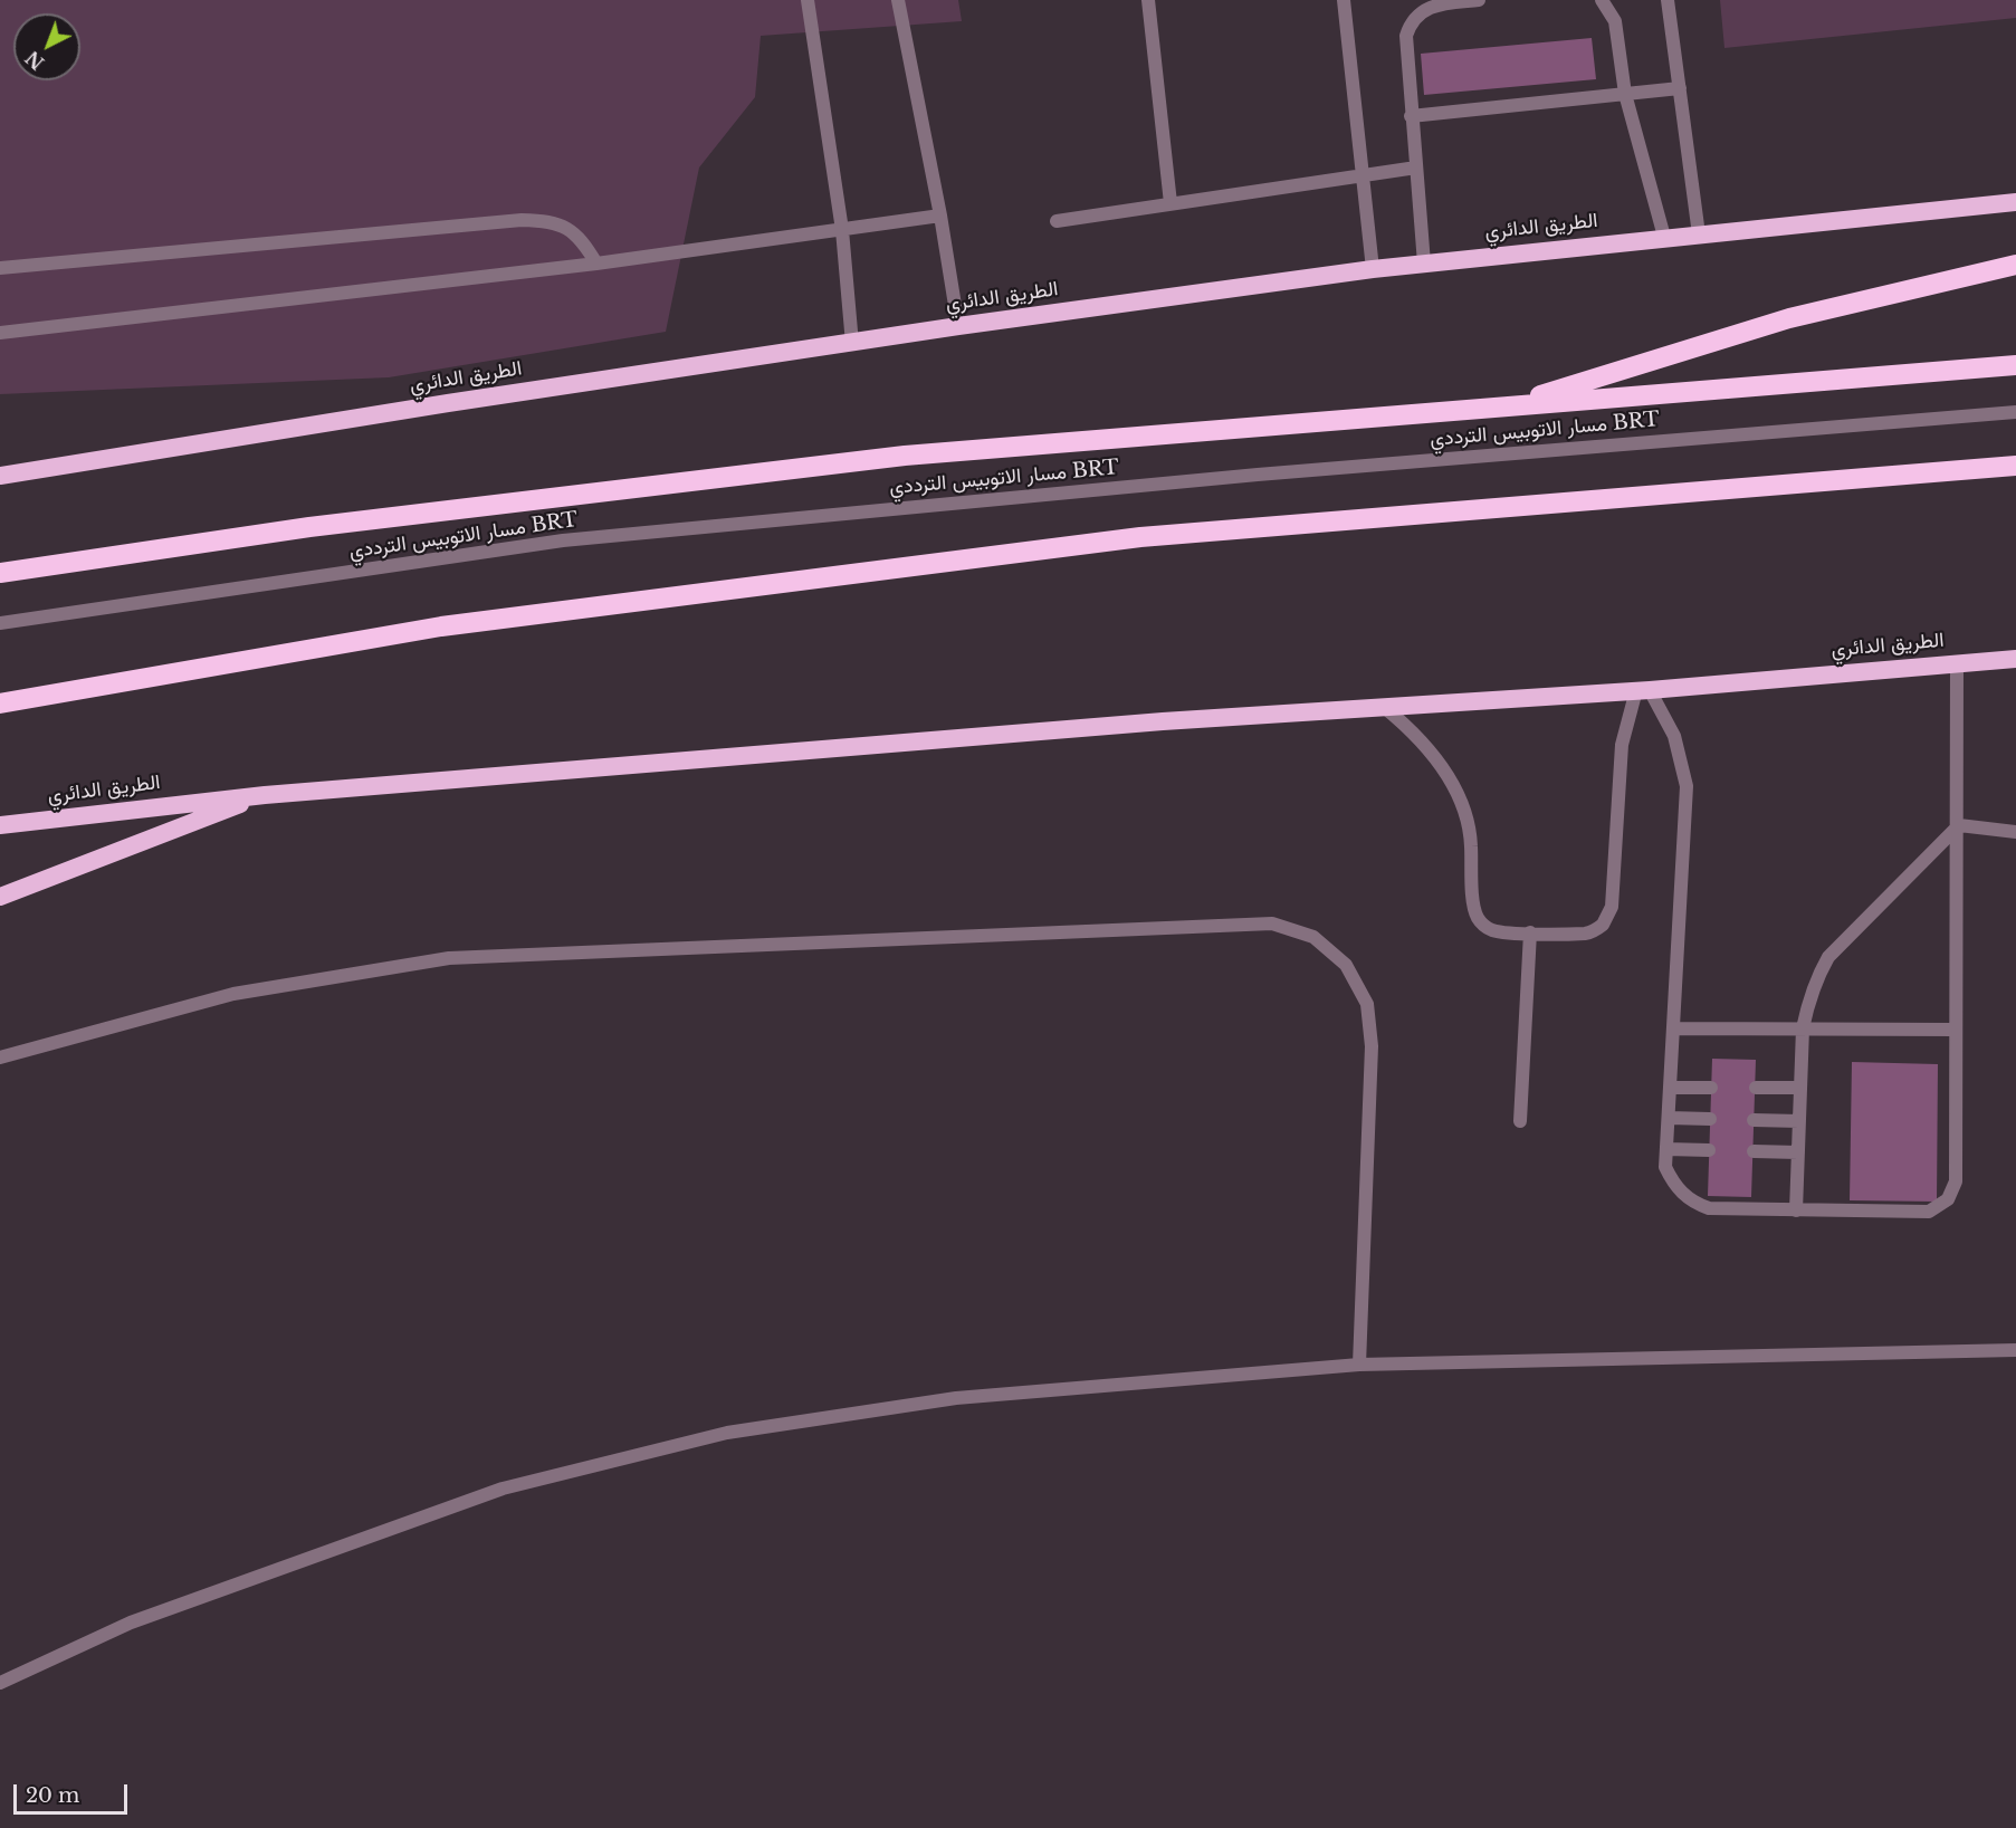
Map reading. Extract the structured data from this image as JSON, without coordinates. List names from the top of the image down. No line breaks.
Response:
{"streets":{"highway":["الطريق الدائري"],"street":["مسار الاتوبيس الترددي BRT"]},"scale_bar":"20 m","north":"bottom left"}
